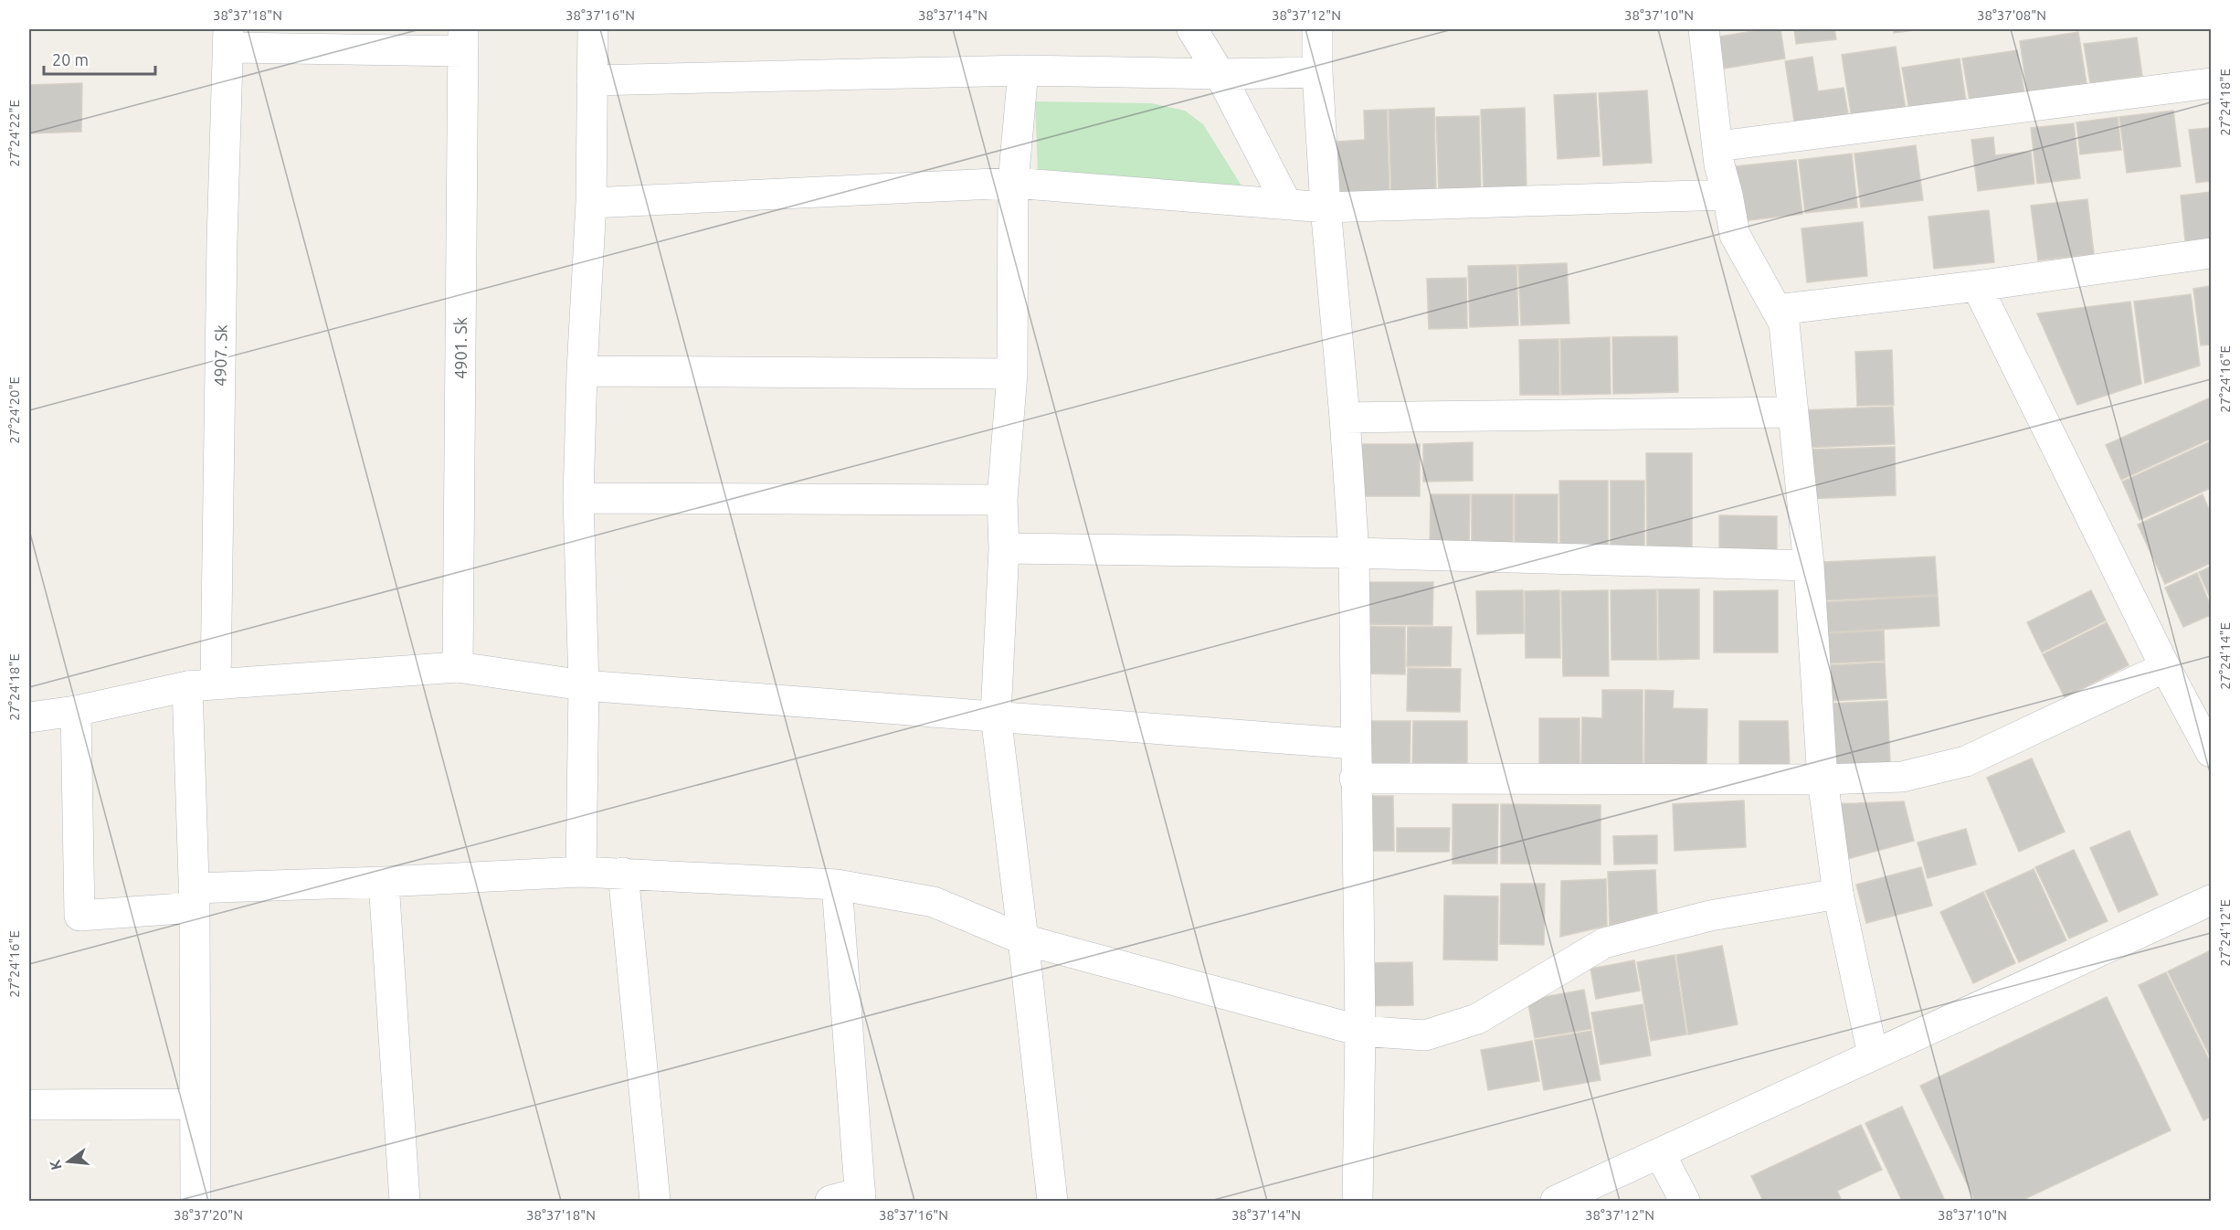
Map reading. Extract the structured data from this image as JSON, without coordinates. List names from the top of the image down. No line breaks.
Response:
{"streets":{"street":["4901. Sk","4907. Sk"]},"scale_bar":"20 m","north":"left","coordinates":["38°37'18\"N","38°37'16\"N","38°37'14\"N","38°37'12\"N","38°37'10\"N","38°37'08\"N","27°24'18\"E","27°24'22\"E","27°24'16\"E","27°24'20\"E","27°24'14\"E","27°24'12\"E","38°37'20\"N"]}
